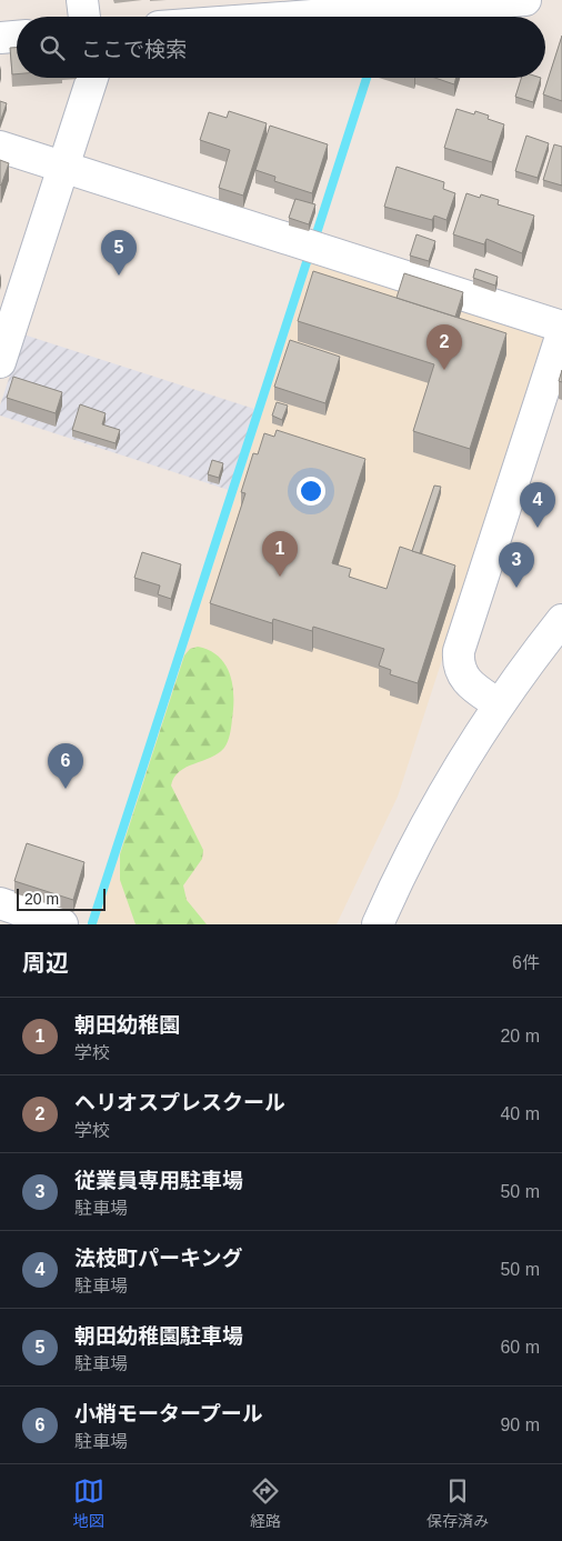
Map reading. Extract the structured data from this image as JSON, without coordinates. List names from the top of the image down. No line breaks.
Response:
{"scale_bar":"20 m","page":{"search":"ここで検索","pins":["5","2","4","1","3","6"],"scale":"20 m","heading":["周辺","6件"],"list":[{"mark":"1","name":"朝田幼稚園","note":"学校","value":"20 m"},{"mark":"2","name":"ヘリオスプレスクール","note":"学校","value":"40 m"},{"mark":"3","name":"従業員専用駐車場","note":"駐車場","value":"50 m"},{"mark":"4","name":"法枝町パーキング","note":"駐車場","value":"50 m"},{"mark":"5","name":"朝田幼稚園駐車場","note":"駐車場","value":"60 m"},{"mark":"6","name":"小梢モータープール","note":"駐車場","value":"90 m"}],"nav":["地図","経路","保存済み"]}}
